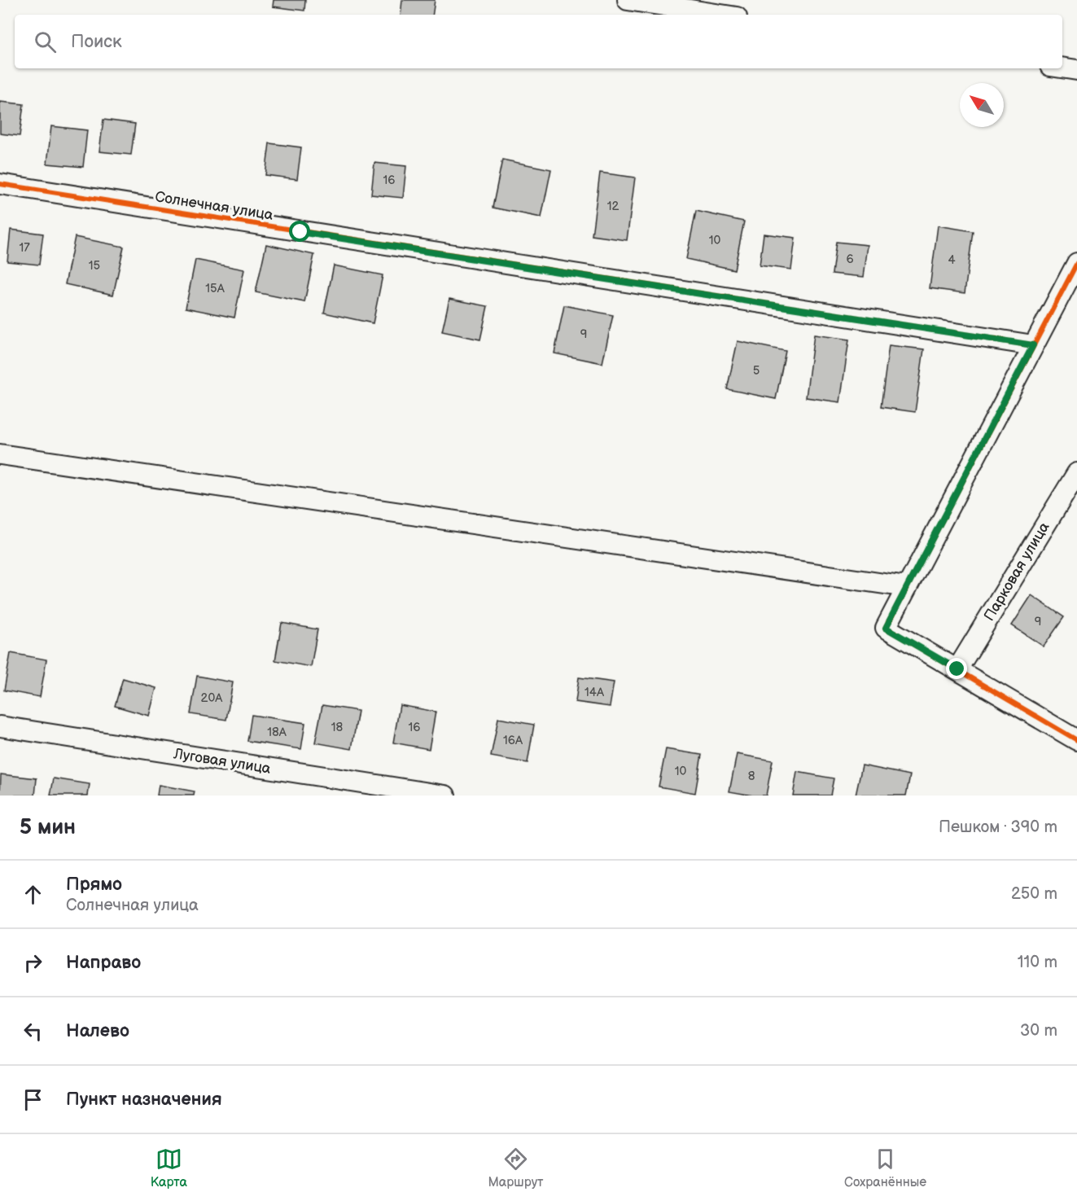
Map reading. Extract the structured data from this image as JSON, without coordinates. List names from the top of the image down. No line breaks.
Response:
{"streets":{"street":["Солнечная улица","Парковая улица","Луговая улица"]},"house_numbers":["16","12","10","17","6","4","15","15А","9","5","9","14А","20А","18","16","18А","16А","10","8"],"north":"top left","page":{"search":"Поиск","heading":["5 мин","Пешком · 390 m"],"list":[["Прямо","Солнечная улица","250 m"],["Направо","110 m"],["Налево","30 m"],"Пункт назначения"],"nav":["Карта","Маршрут","Сохранённые"]}}
